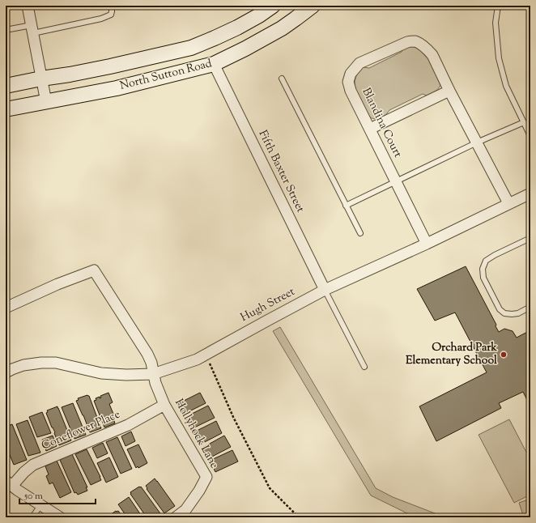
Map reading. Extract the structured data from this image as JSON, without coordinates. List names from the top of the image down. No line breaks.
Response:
{"streets":{"main road":["North Sutton Road"],"street":["Blandina Court","Fifth Baxter Street","Hugh Street","Coneflower Place","Hollyhock Lane"]},"crossings":[["North Sutton Road","Fifth Baxter Street"],["Blandina Court","Hugh Street"],["Fifth Baxter Street","Hugh Street"],["Hugh Street","Hollyhock Lane"],["Coneflower Place","Hollyhock Lane"]],"places":["Orchard Park Elementary School"],"scale_bar":"50 m"}
